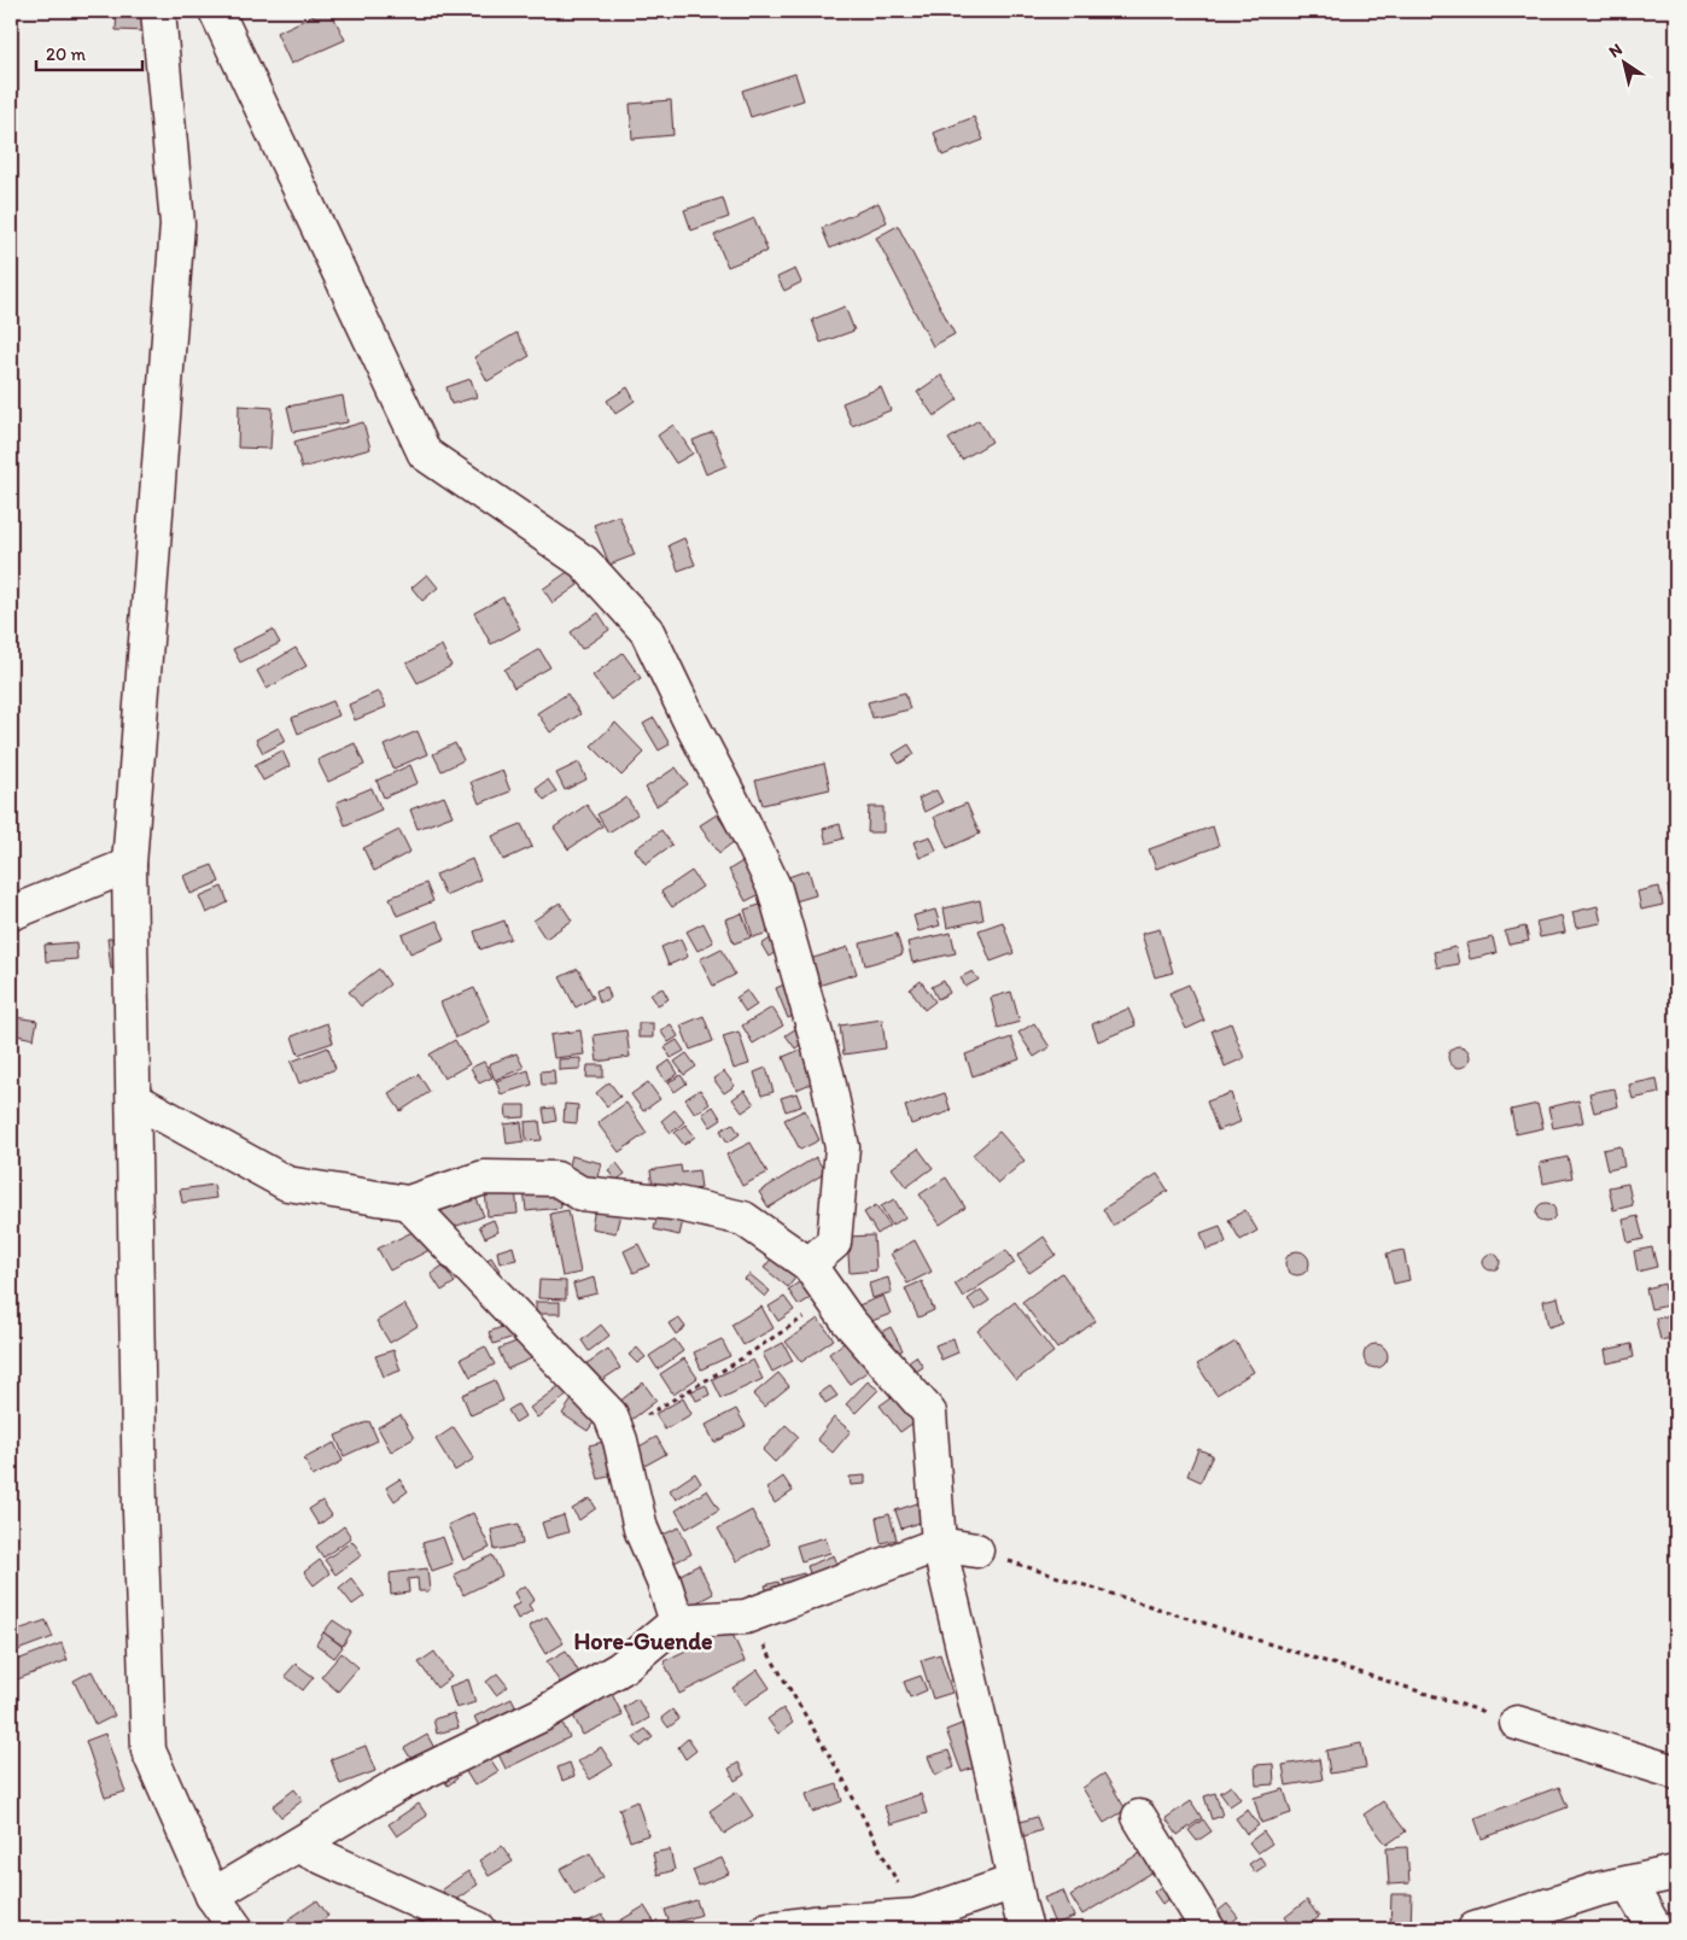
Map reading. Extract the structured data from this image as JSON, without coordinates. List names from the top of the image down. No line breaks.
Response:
{"districts":["Hore-Guende"],"scale_bar":"20 m","north":"top left"}
